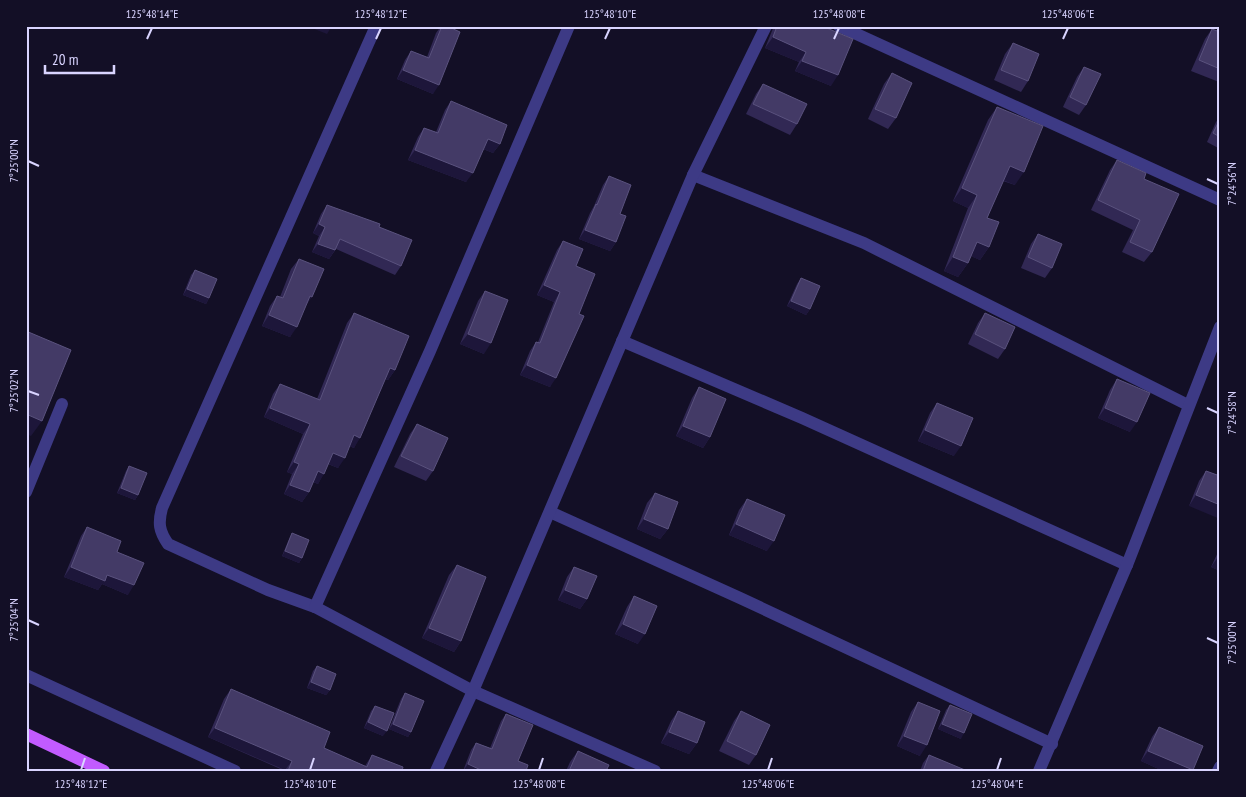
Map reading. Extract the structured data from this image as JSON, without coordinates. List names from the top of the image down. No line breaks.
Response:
{"scale_bar":"20 m","coordinates":["125°48'14\"E","125°48'12\"E","125°48'10\"E","125°48'08\"E","125°48'06\"E","7°25'00\"N","7°24'56\"N","7°25'02\"N","7°24'58\"N","7°25'04\"N","125°48'04\"E"]}
